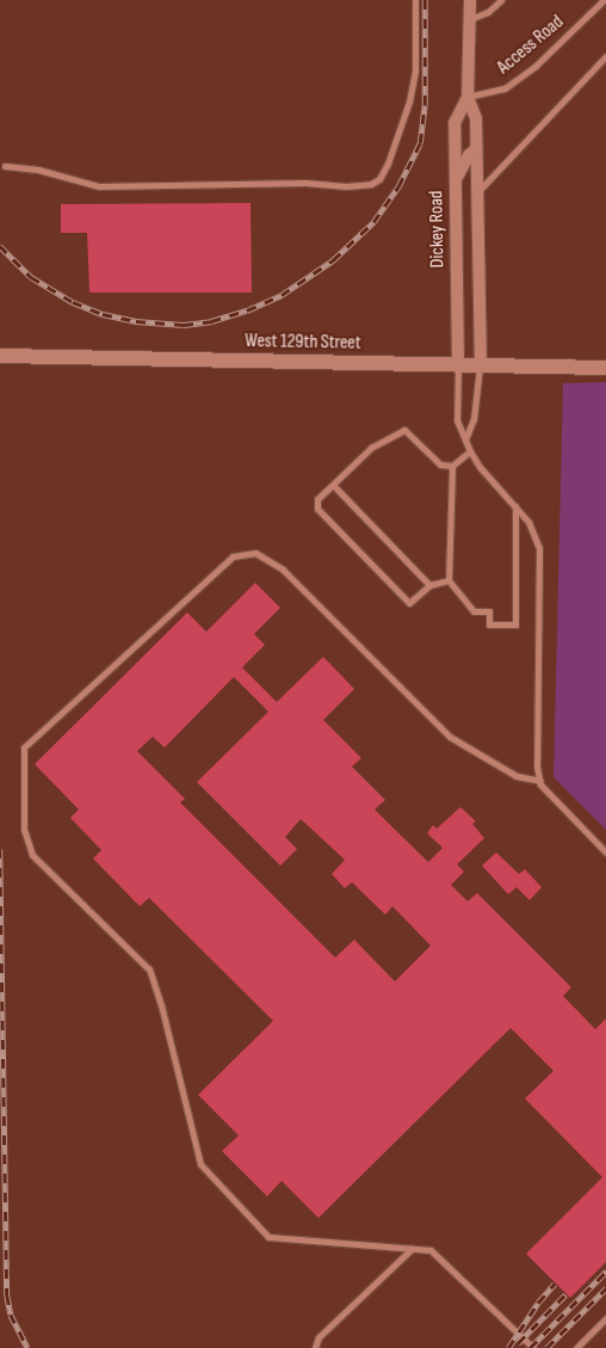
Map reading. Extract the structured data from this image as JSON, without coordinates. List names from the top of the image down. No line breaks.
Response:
{"streets":{"main road":["West 129th Street"],"street":["Dickey Road"],"lane":["Access Road"]},"crossings":[["Access Road","Dickey Road"],["Dickey Road","West 129th Street"]]}
